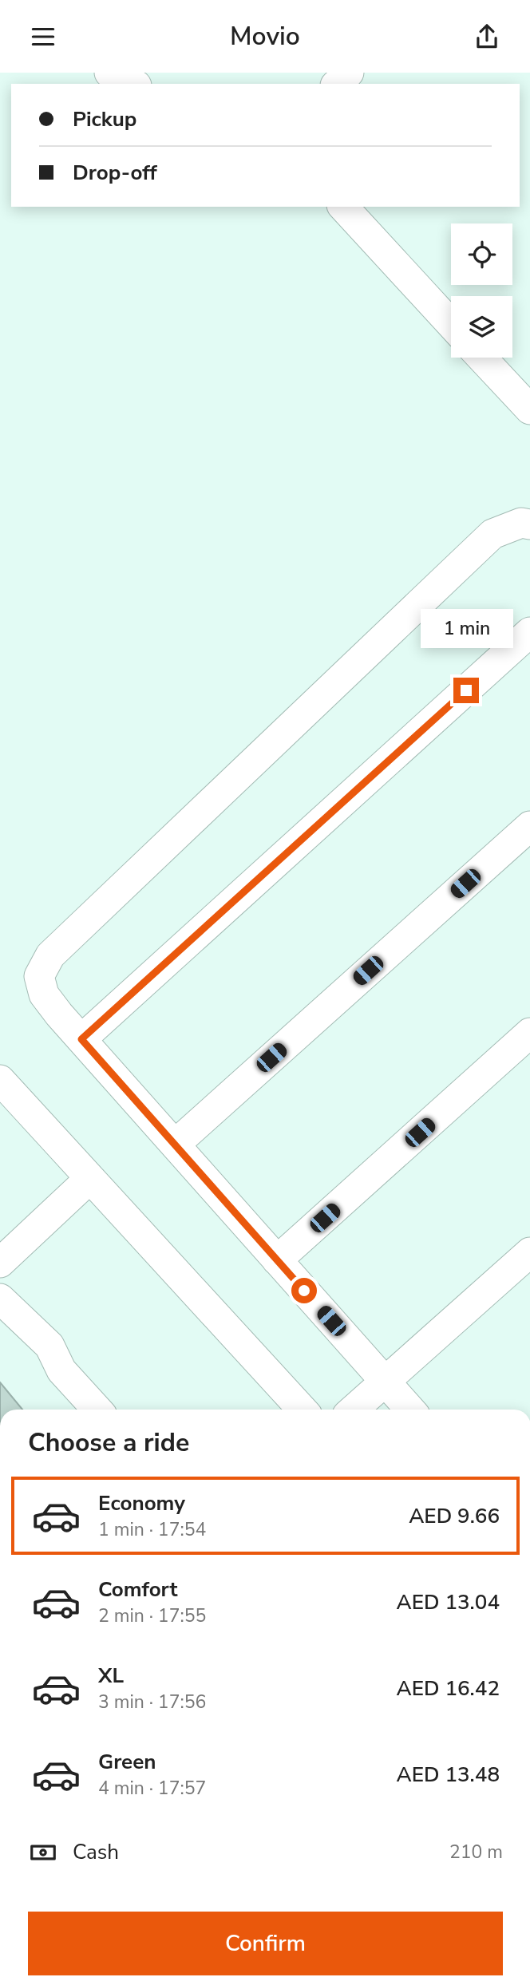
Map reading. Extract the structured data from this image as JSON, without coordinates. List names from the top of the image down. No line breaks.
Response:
{"page":{"header":"Movio","banner":["Pickup","Drop-off"],"bubble":"1 min","heading":"Choose a ride","list":[{"name":"Economy","note":"1 min · 17:54","value":"AED 9.66"},{"name":"Comfort","note":"2 min · 17:55","value":"AED 13.04"},{"name":"XL","note":"3 min · 17:56","value":"AED 16.42"},{"name":"Green","note":"4 min · 17:57","value":"AED 13.48"}],"pay":["Cash","210 m"],"buttons":"Confirm"}}
